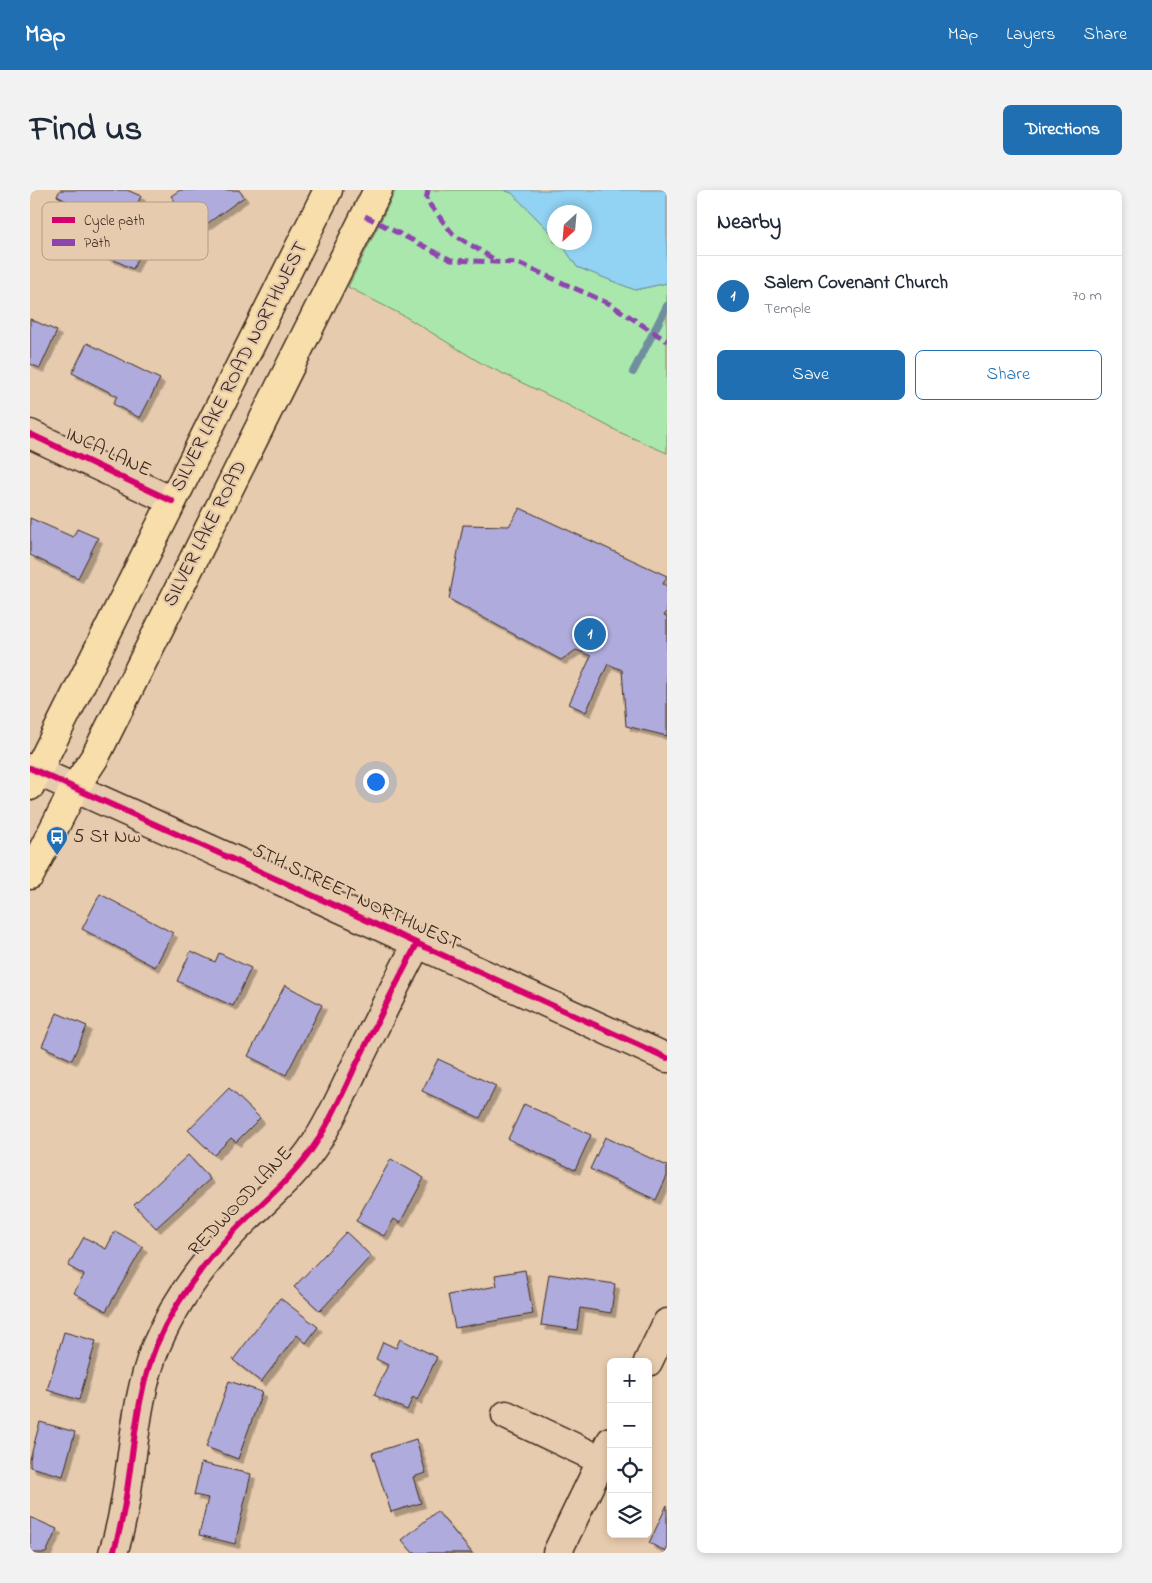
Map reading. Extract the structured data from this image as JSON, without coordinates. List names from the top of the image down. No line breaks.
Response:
{"streets":{"main road":["SILVER LAKE ROAD NORTHWEST","SILVER LAKE ROAD"],"street":["INCA LANE","5TH STREET NORTHWEST","REDWOOD LANE"]},"crossings":[["SILVER LAKE ROAD NORTHWEST","INCA LANE"],["SILVER LAKE ROAD NORTHWEST","5TH STREET NORTHWEST"],["SILVER LAKE ROAD","5TH STREET NORTHWEST"],["5TH STREET NORTHWEST","REDWOOD LANE"]],"places":{"bus stop":["5 St Nw"]},"legend":["Cycle path","Path"],"north":"bottom left","page":{"header":"Map","nav":["Map","Layers","Share"],"title":"Find us","buttons":["Directions",["Save","Share"]],"heading":"Nearby","list":[{"mark":"1","name":"Salem Covenant Church","note":"Temple","value":"70 m"}],"pins":"1","map_buttons":["+","−"]}}
